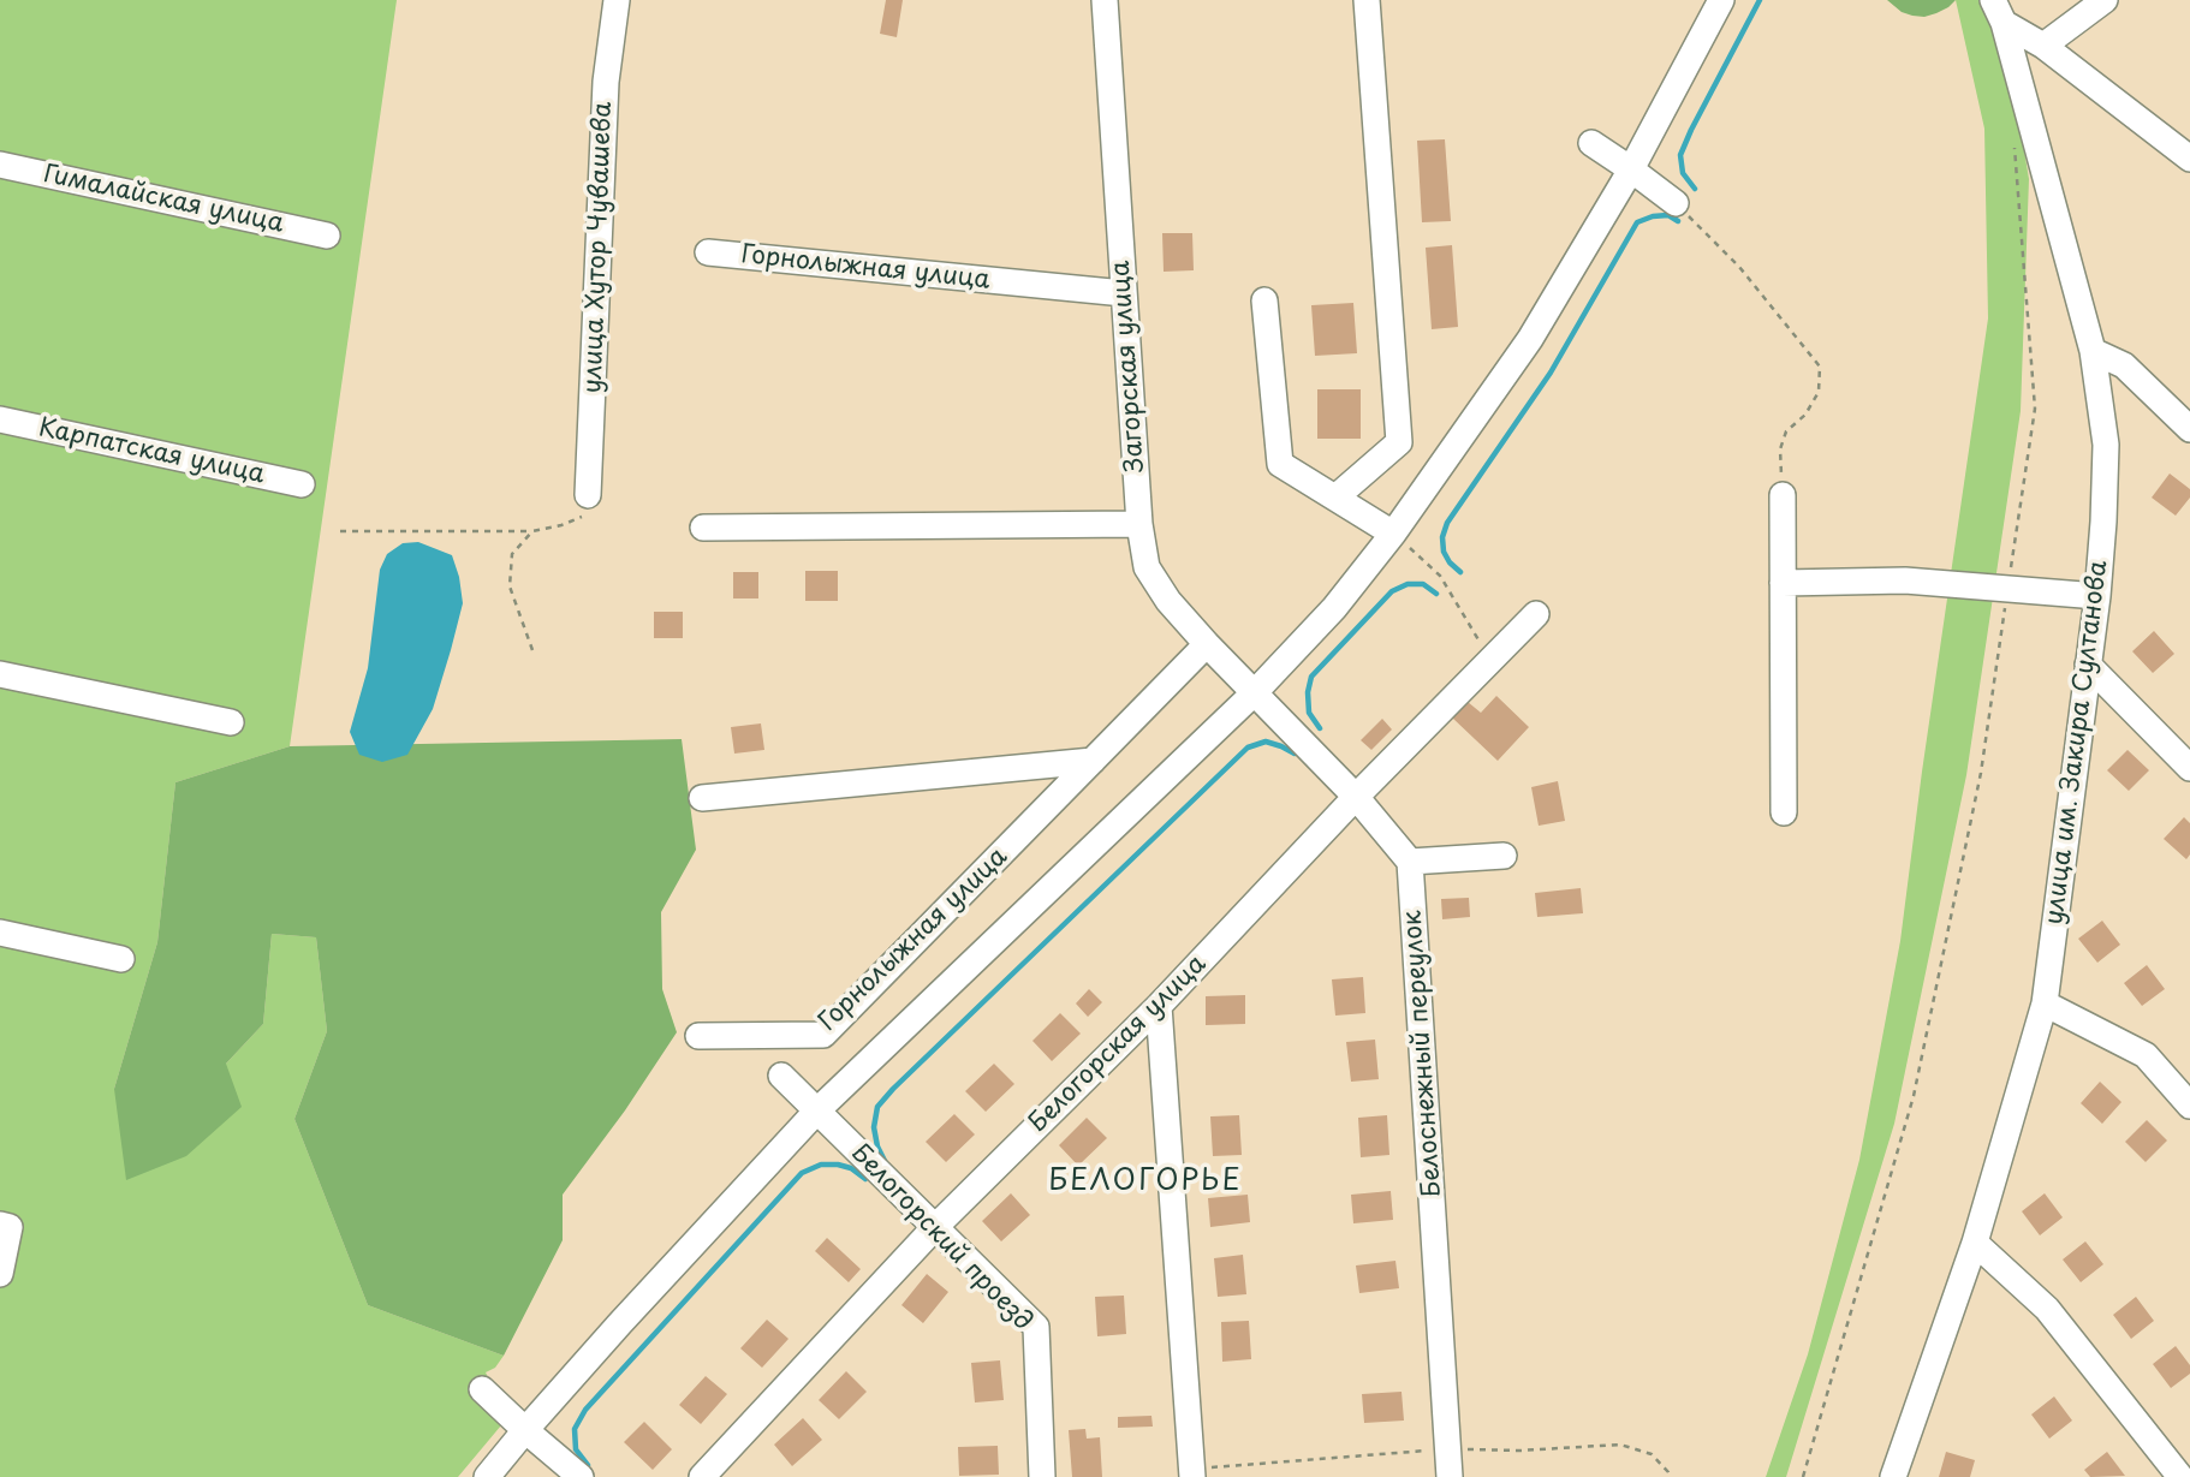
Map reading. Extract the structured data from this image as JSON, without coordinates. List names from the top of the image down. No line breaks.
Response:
{"streets":{"street":["Гималайская улица","улица Хутор Чувашева","Горнолыжная улица","Загорская улица","Карпатская улица","улица им. Закира Султанова","Белогорская улица","Белоснежный переулок","Белогорский проезд"]},"crossings":[["Горнолыжная улица","Загорская улица"],["Белогорская улица","Белогорский проезд"]],"districts":["БЕЛОГОРЬЕ"]}
